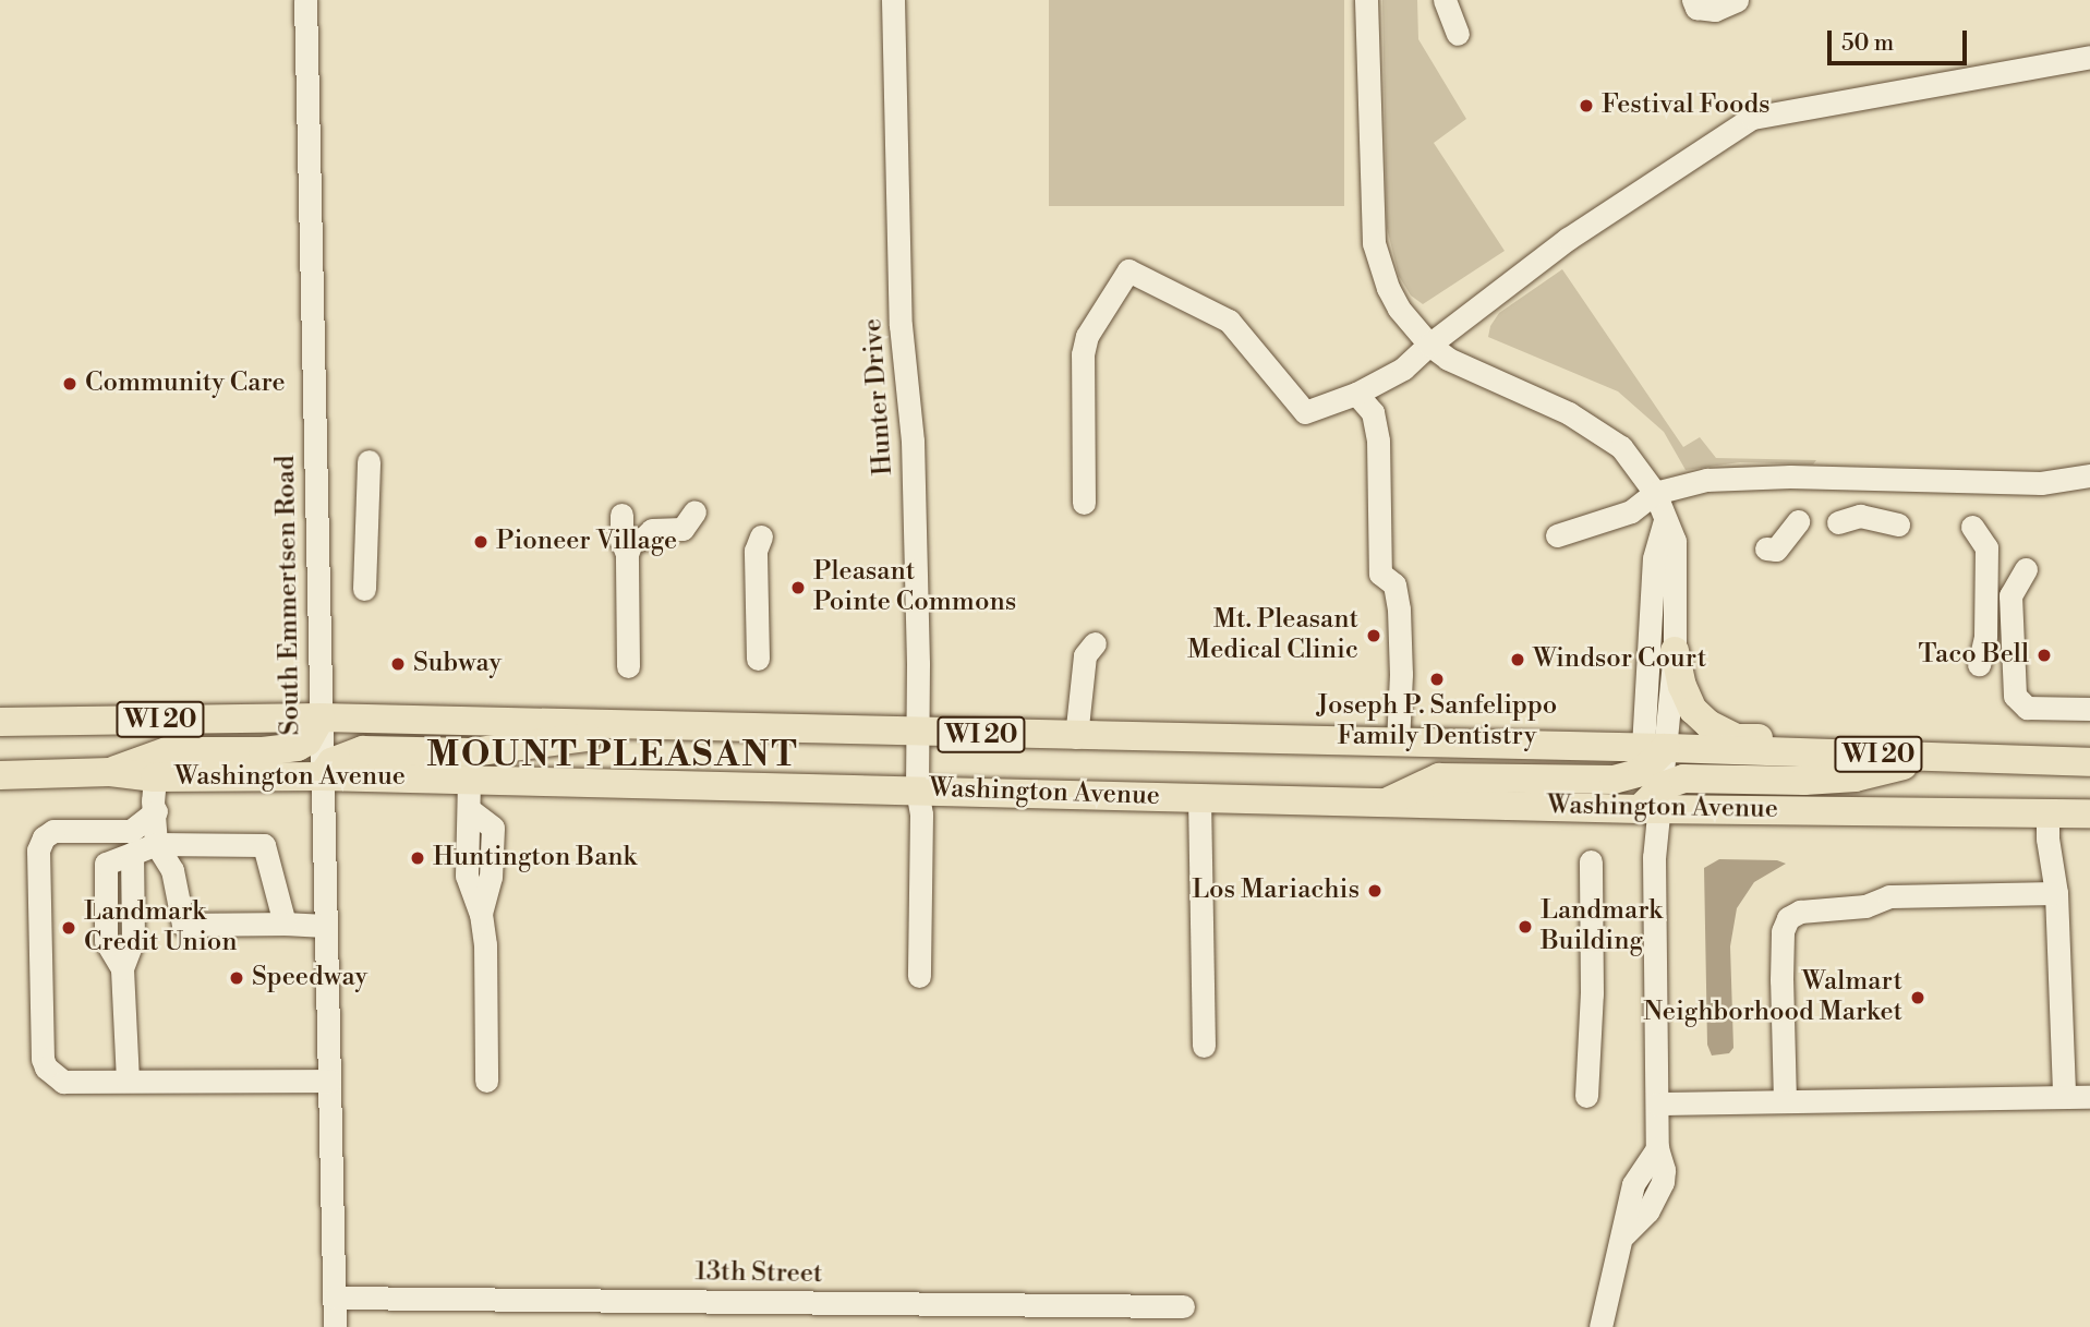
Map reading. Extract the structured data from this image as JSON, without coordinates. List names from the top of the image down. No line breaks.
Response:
{"streets":{"main road":["WI 20","Washington Avenue"],"street":["Hunter Drive","South Emmertsen Road","13th Street"]},"crossings":[["Hunter Drive","Washington Avenue"],["South Emmertsen Road","Washington Avenue"],["South Emmertsen Road","13th Street"]],"districts":["MOUNT PLEASANT"],"places":["Festival Foods","Community Care","Pioneer Village","Pleasant Pointe Commons","Mt. Pleasant Medical Clinic","Taco Bell","Windsor Court","Subway","Joseph P. Sanfelippo Family Dentistry","Huntington Bank","Los Mariachis","Landmark Building","Landmark Credit Union","Speedway","Walmart Neighborhood Market"],"scale_bar":"50 m"}
